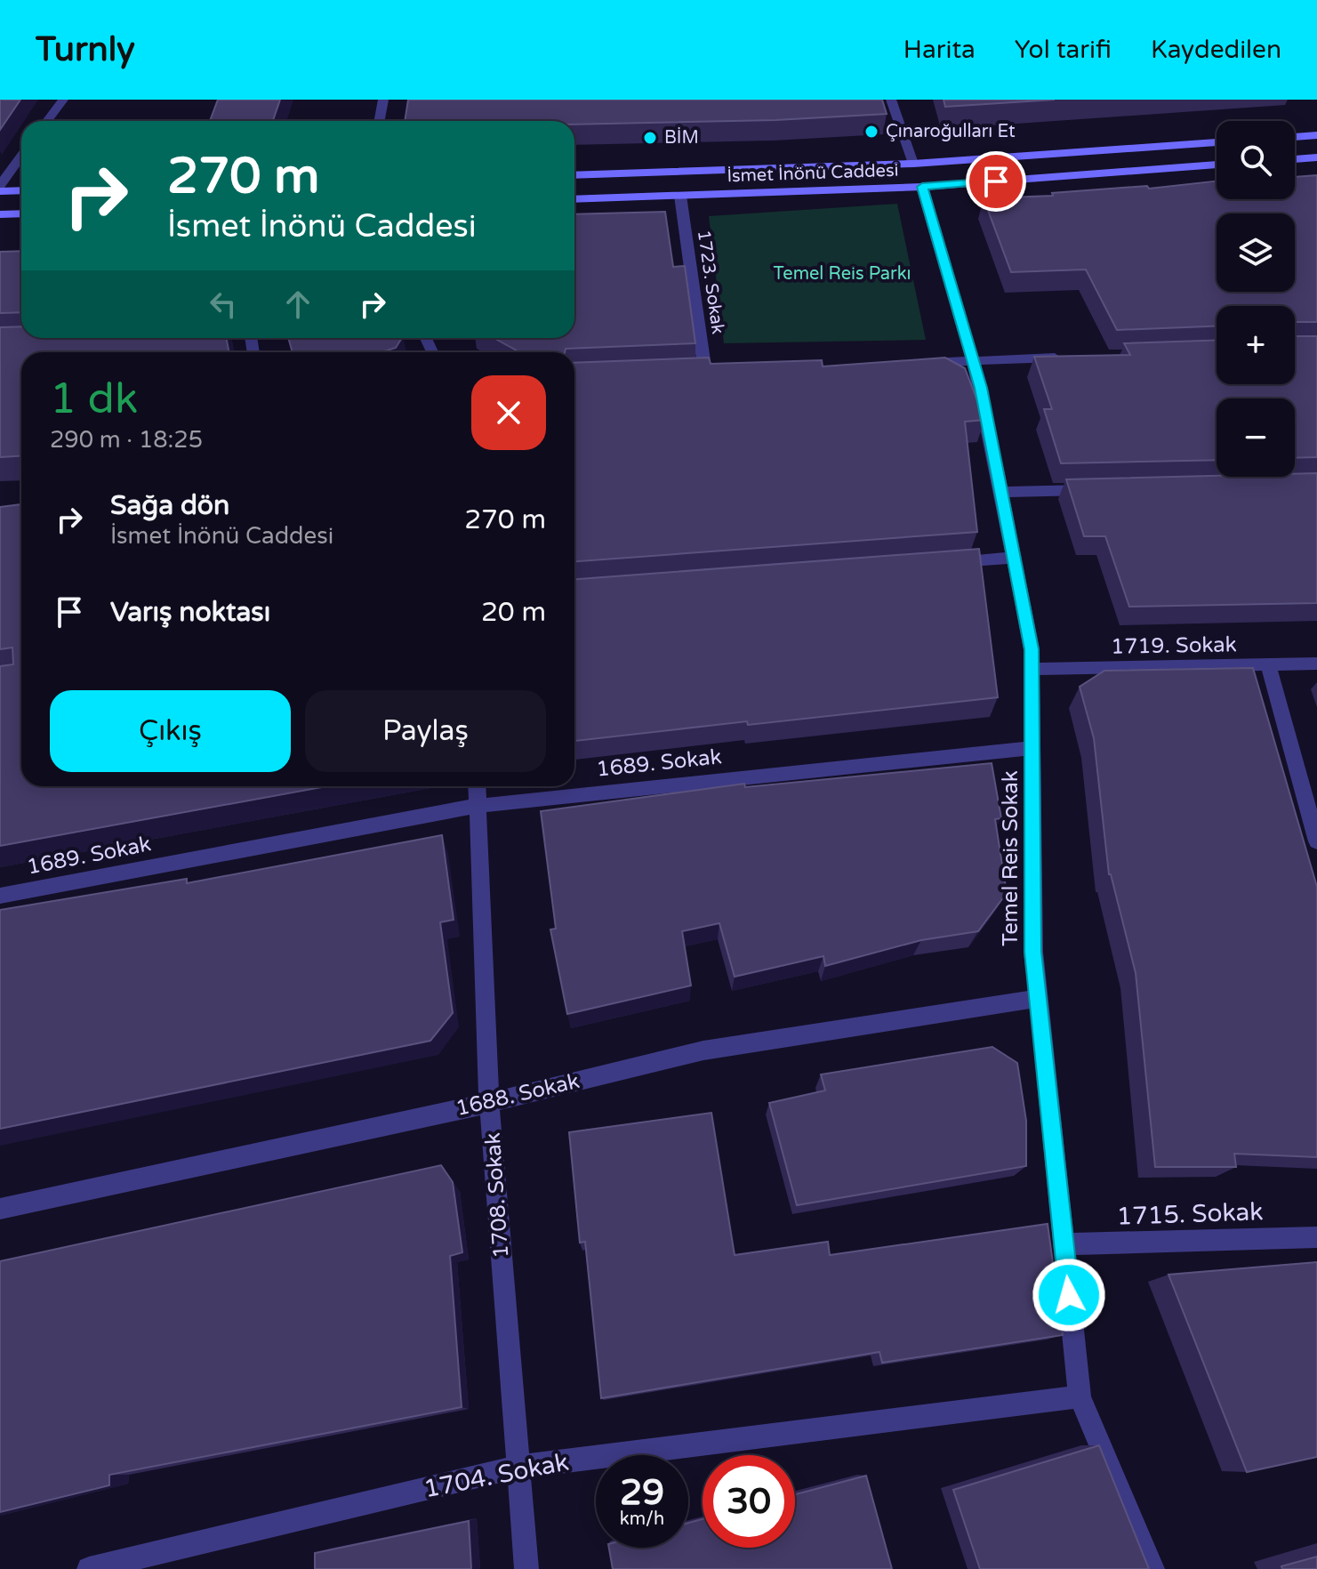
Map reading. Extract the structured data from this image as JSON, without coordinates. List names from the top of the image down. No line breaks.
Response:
{"streets":{"main road":["İsmet İnönü Caddesi"],"street":["1723. Sokak","1719. Sokak","1689. Sokak","Temel Reis Sokak","1688. Sokak","1708. Sokak","1715. Sokak","1704. Sokak"]},"crossings":[["İsmet İnönü Caddesi","1723. Sokak"],["İsmet İnönü Caddesi","Temel Reis Sokak"],["1719. Sokak","Temel Reis Sokak"],["1689. Sokak","Temel Reis Sokak"],["1689. Sokak","1708. Sokak"],["Temel Reis Sokak","1688. Sokak"],["Temel Reis Sokak","1715. Sokak"],["Temel Reis Sokak","1704. Sokak"],["1688. Sokak","1708. Sokak"],["1708. Sokak","1704. Sokak"]],"parks":["Temel Reis Parkı"],"places":["Çınaroğulları Et","BİM"],"page":{"header":"Turnly","nav":["Harita","Yol tarifi","Kaydedilen"],"map_buttons":["+","−"],"turn":["270 m","İsmet İnönü Caddesi"],"heading":["1 dk","290 m · 18:25"],"list":[{"name":"Sağa dön","note":"İsmet İnönü Caddesi","value":"270 m"},{"name":"Varış noktası","value":"20 m"}],"buttons":["Çıkış","Paylaş"],"speed":"29 km/h","limit":"30"}}
